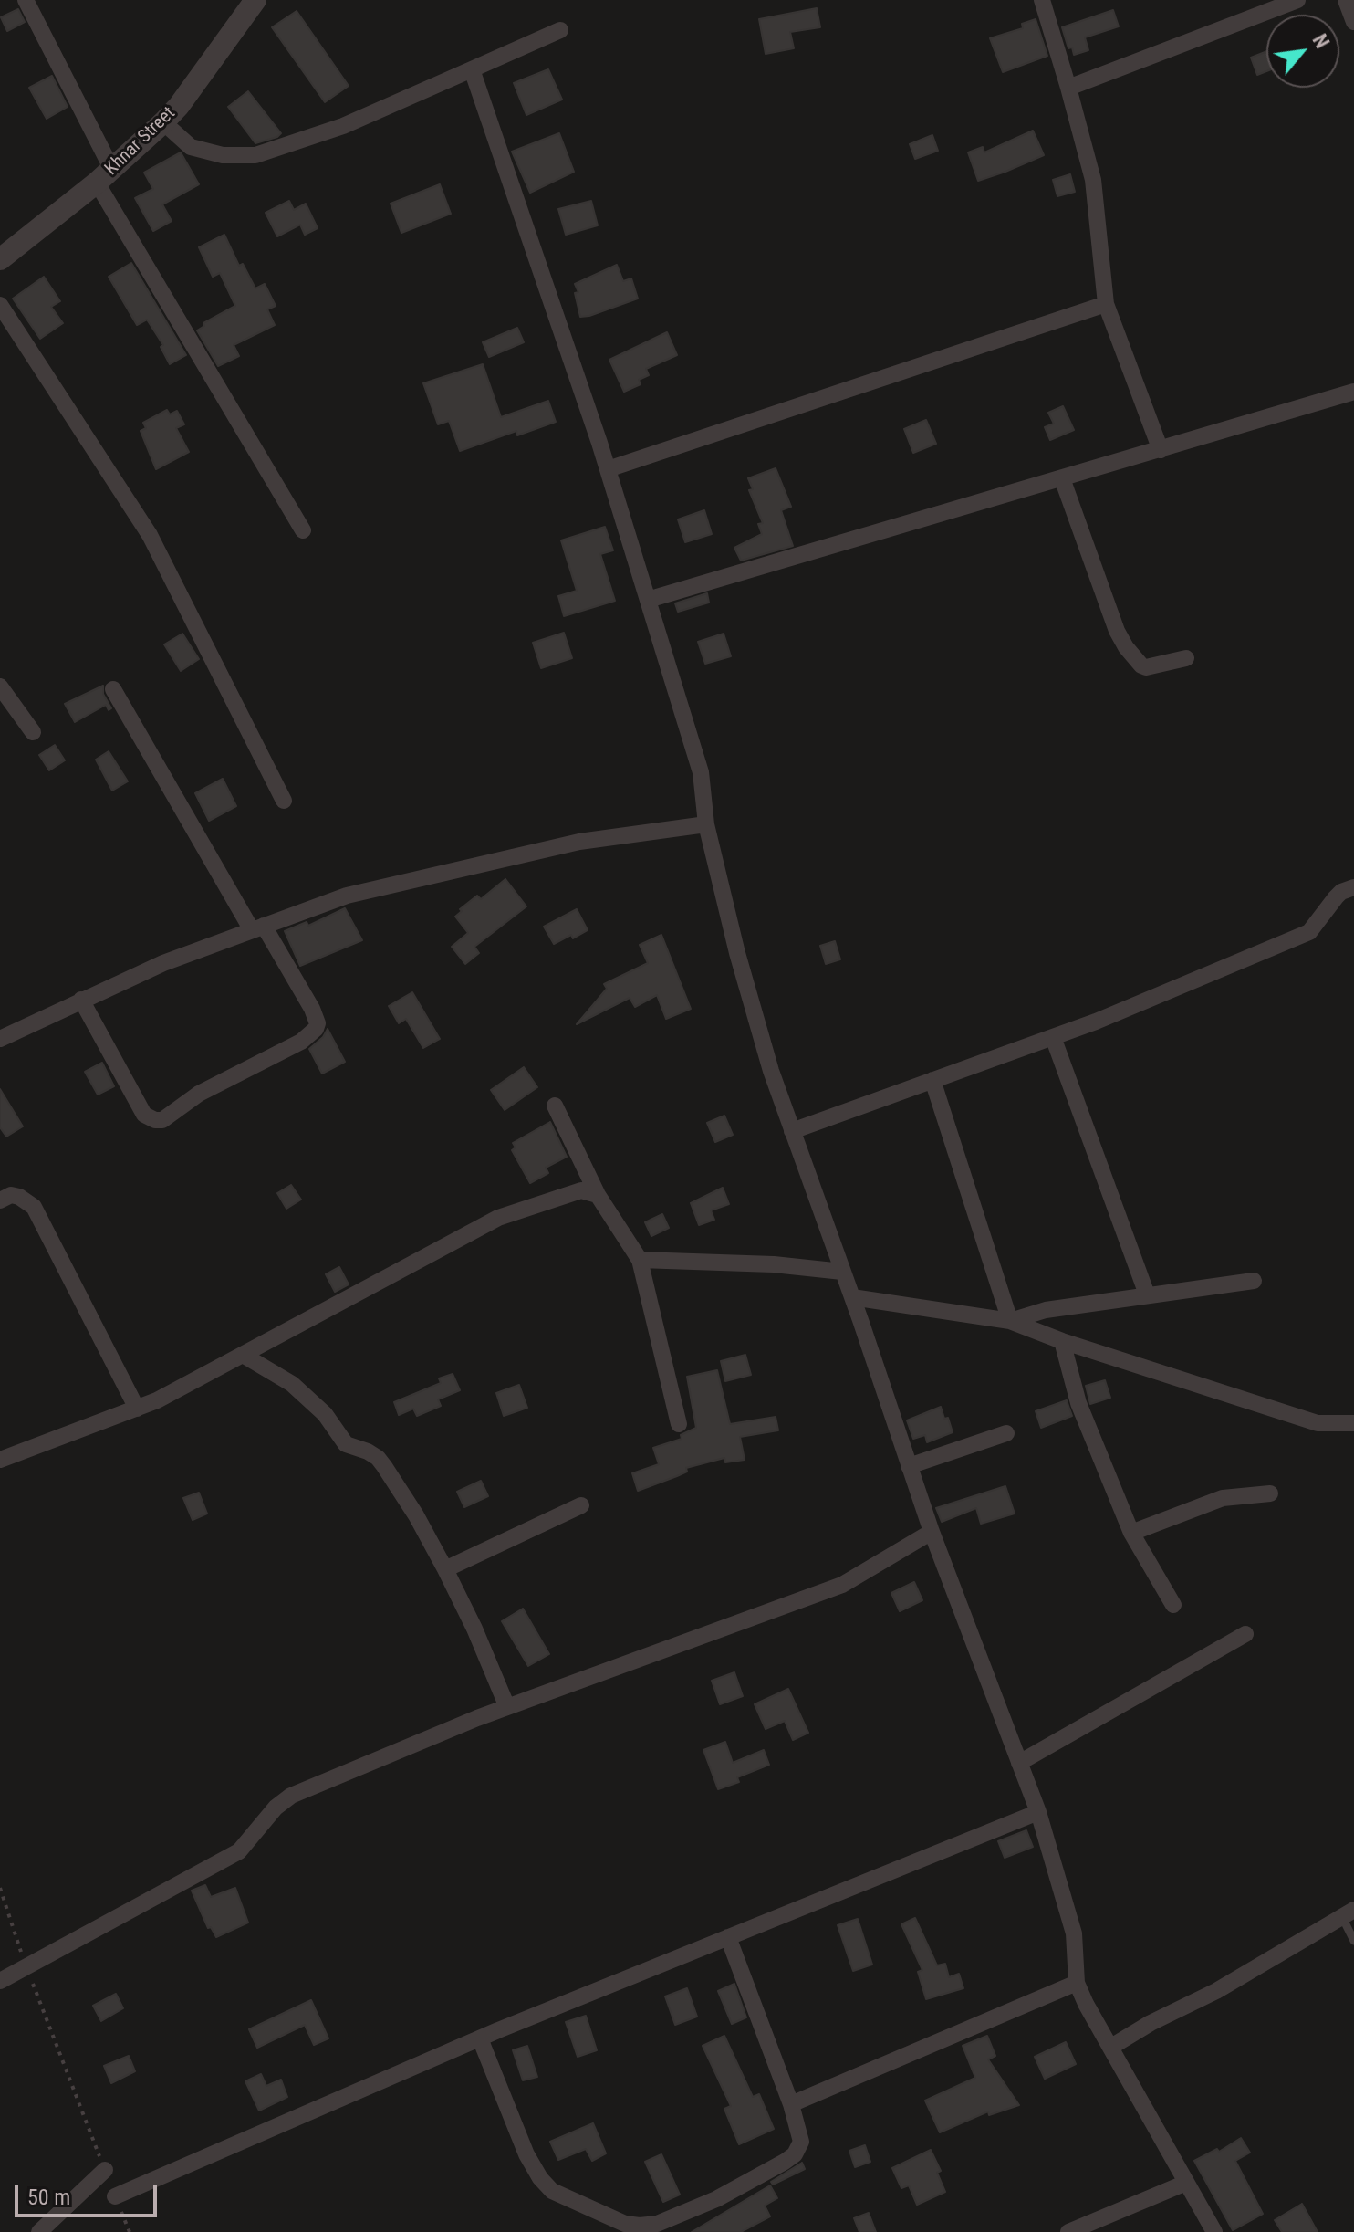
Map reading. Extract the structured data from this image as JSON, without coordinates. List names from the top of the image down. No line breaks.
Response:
{"streets":{"street":["Khnar Street"]},"scale_bar":"50 m","north":"top right"}
